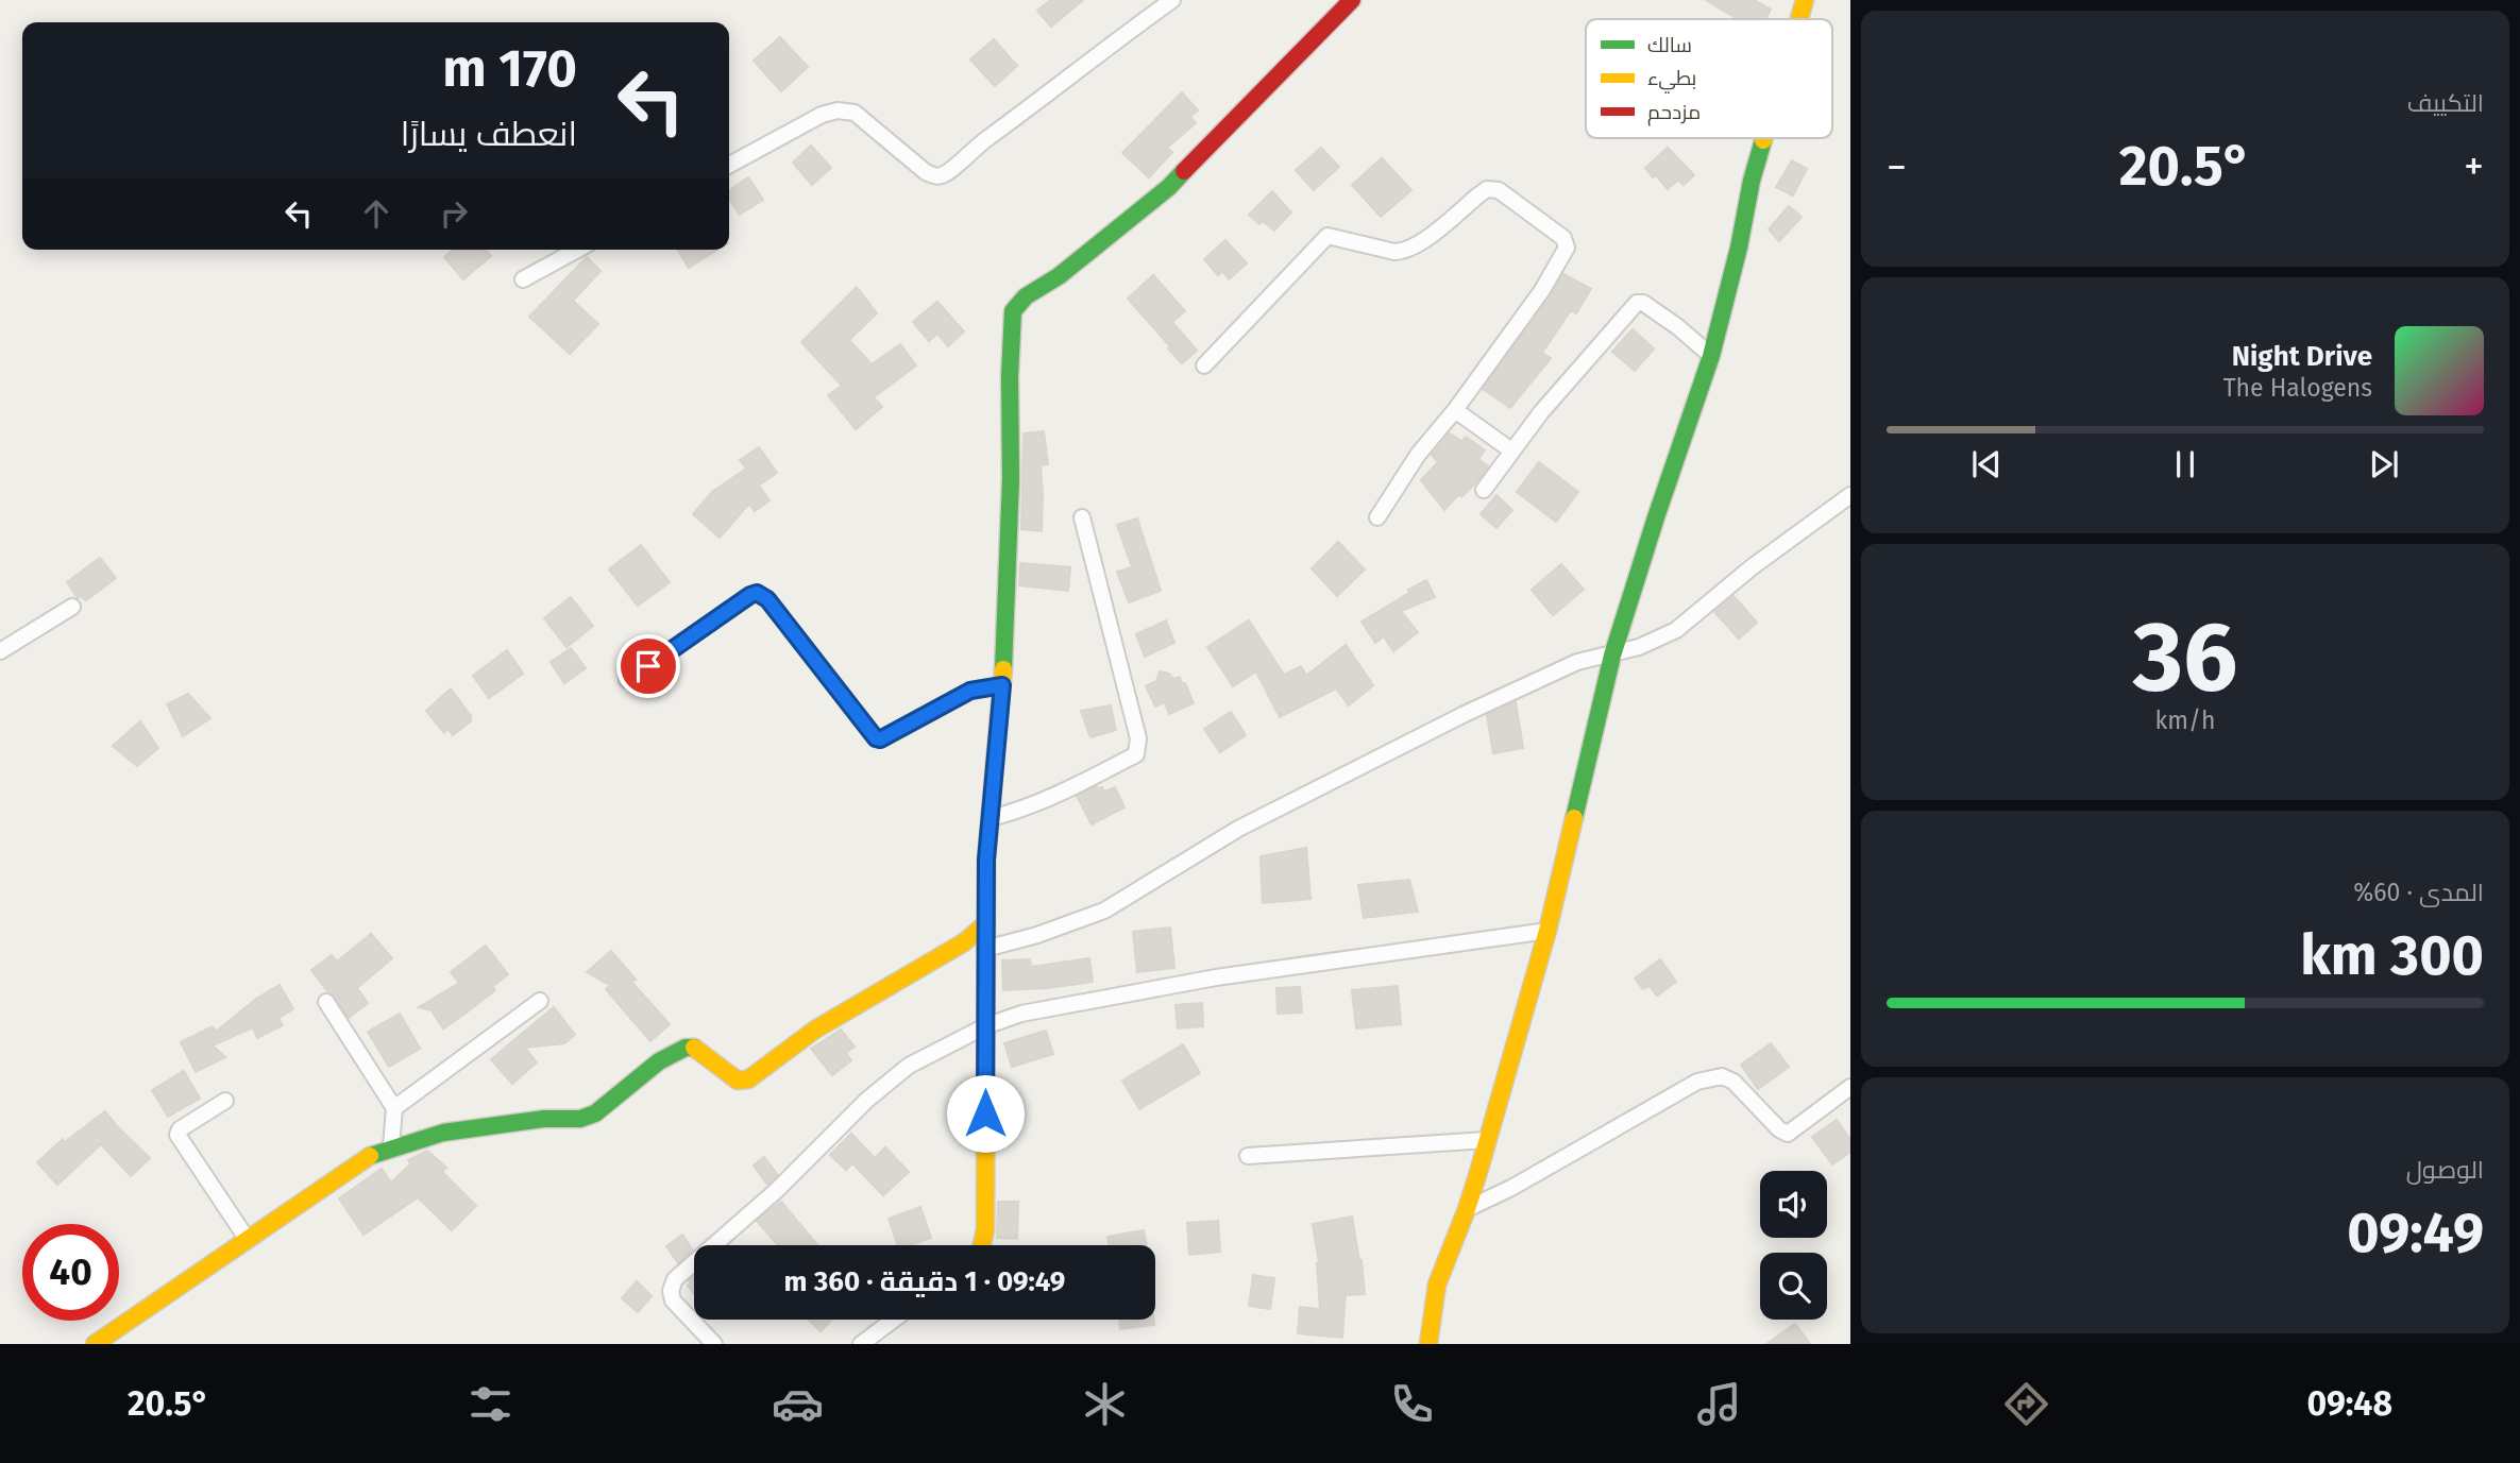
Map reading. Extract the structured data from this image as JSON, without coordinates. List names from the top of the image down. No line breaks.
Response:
{"legend":["سالك","بطيء","مزدحم"],"page":{"tile":["التكييف",["36","km/h"],["المدى · 60%","300 km"],["الوصول","09:49"]],"turn":["170 m","انعطف يسارًا"],"heat":["−","20.5°","+"],"song":["Night Drive","The Halogens"],"limit":"40","trip":"09:49 · 1 دقيقة · 360 m","tabs":["09:48","20.5°"]}}
